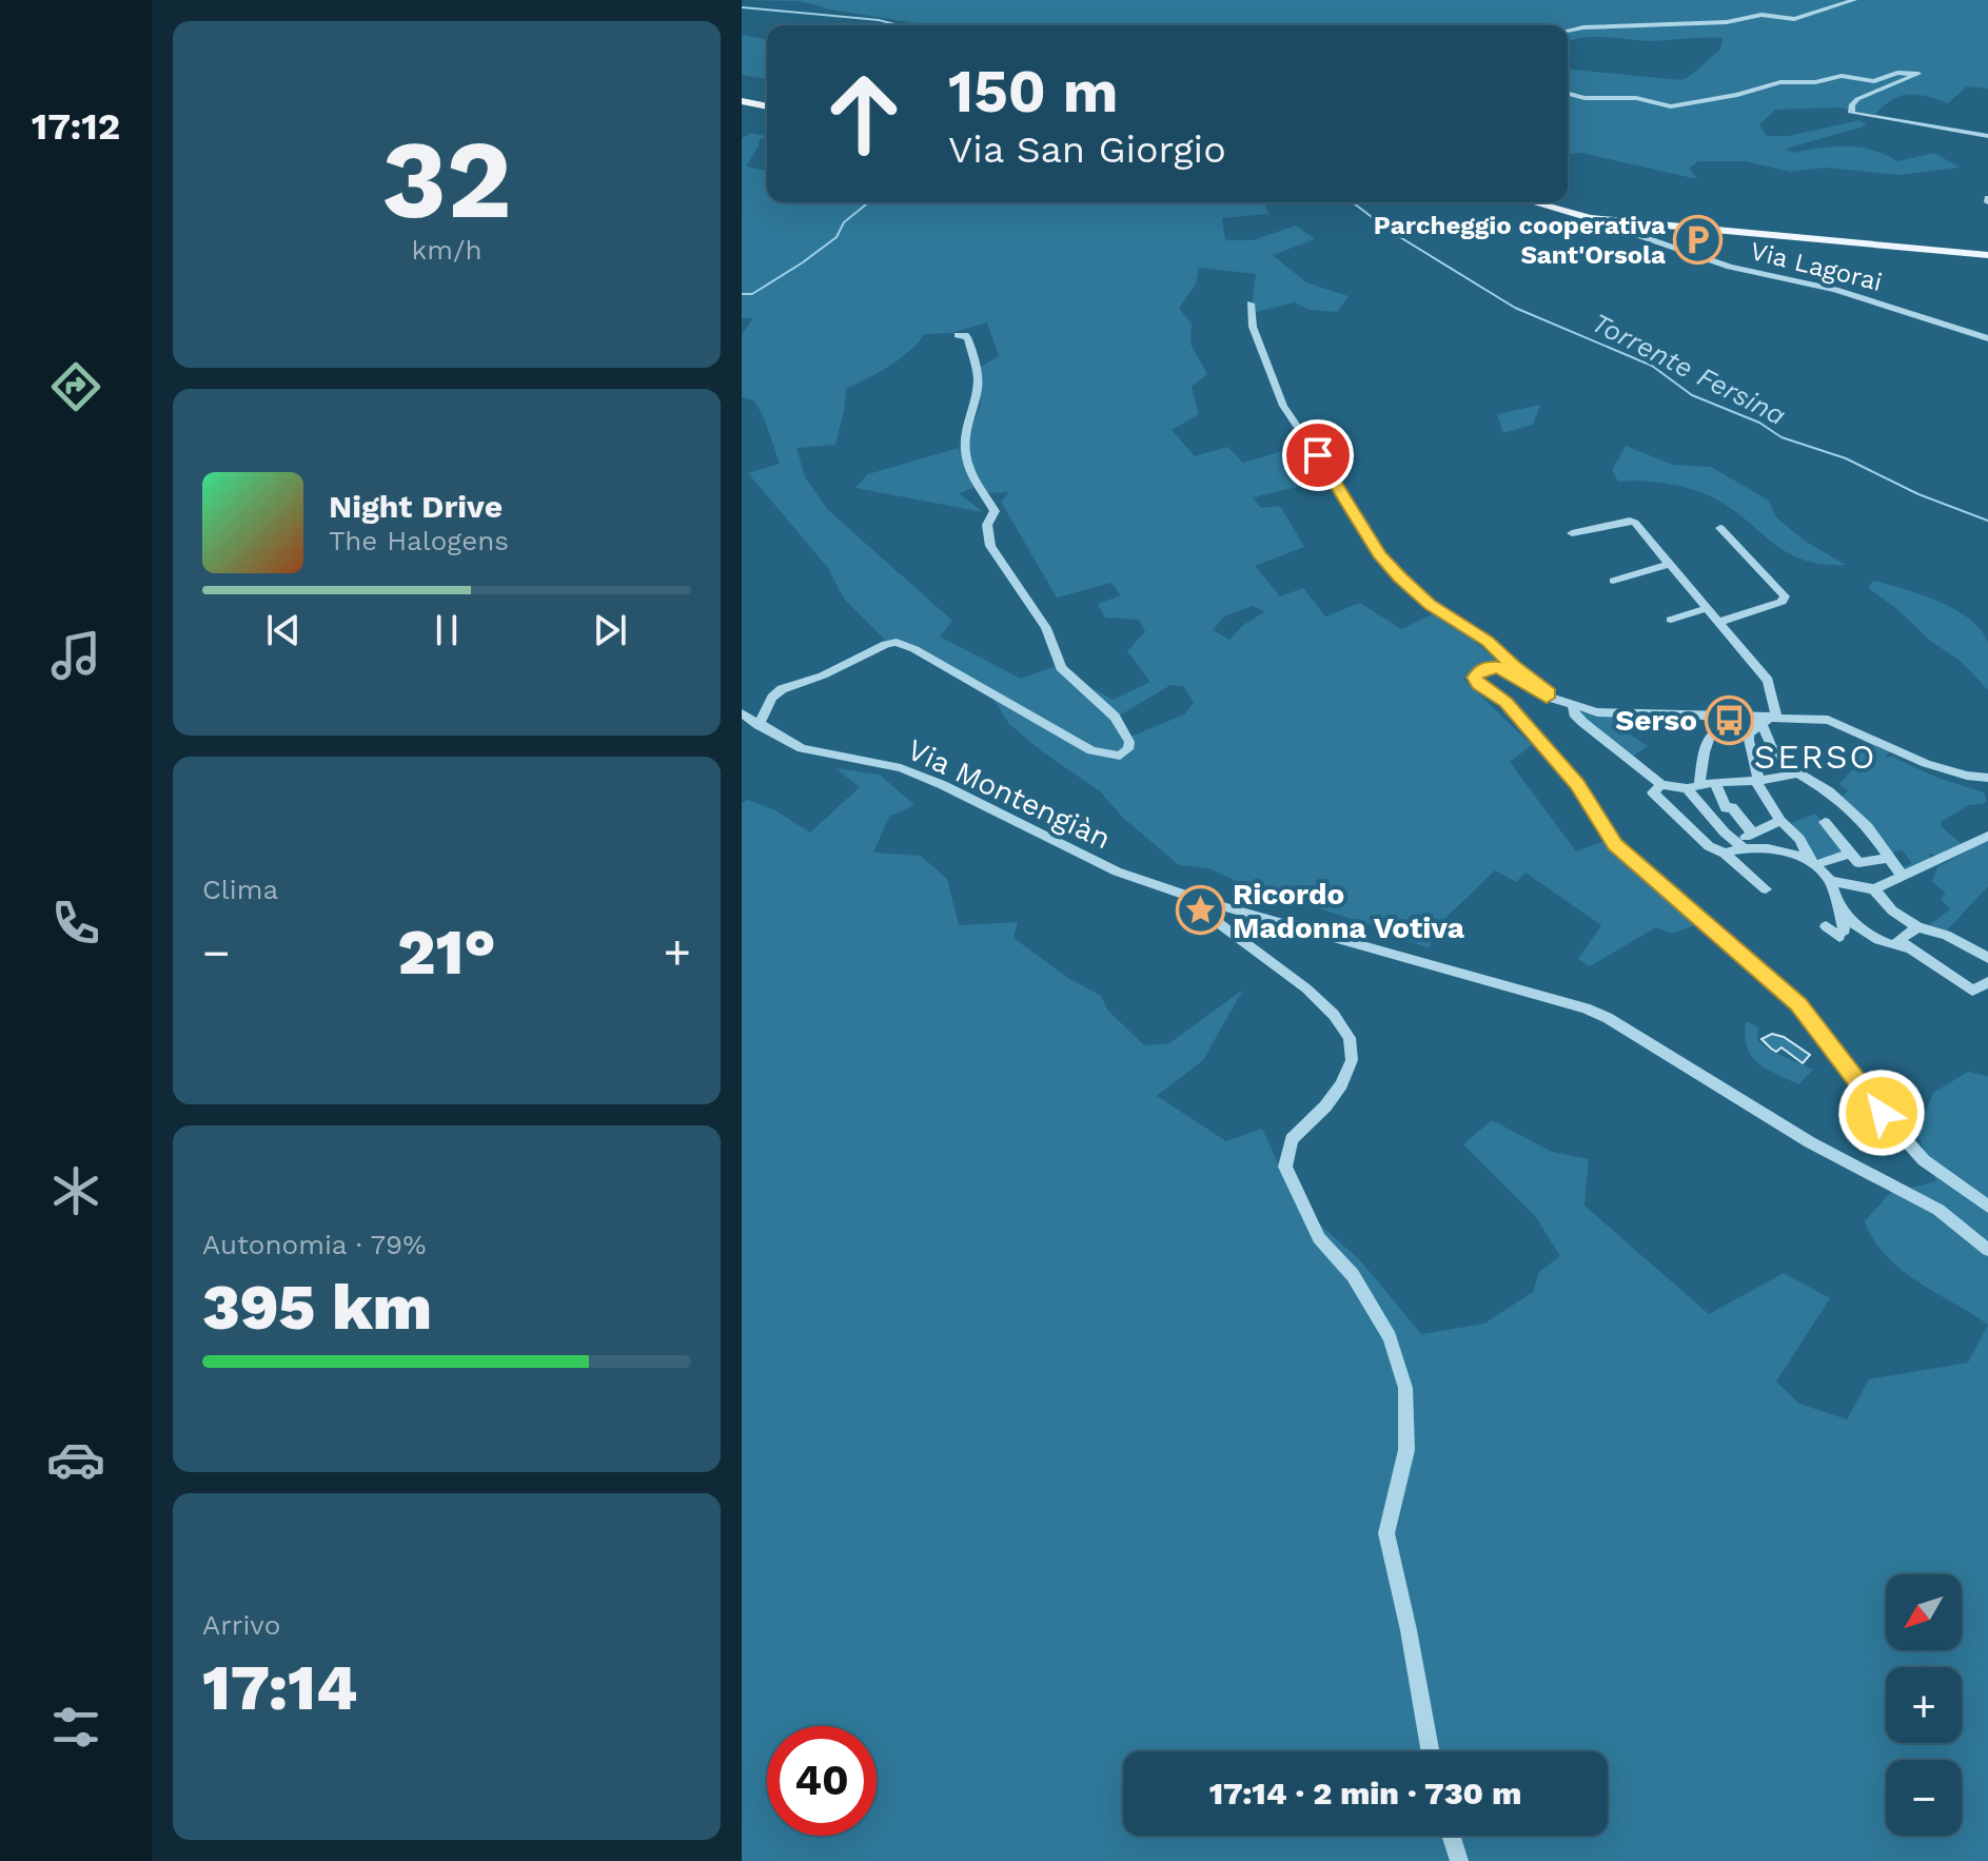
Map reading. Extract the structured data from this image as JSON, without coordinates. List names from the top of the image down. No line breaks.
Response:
{"streets":{"main road":["Via Lagorai"],"street":["Via Montengiàn"]},"districts":["SERSO"],"water":["Torrente Fersina"],"places":{"parking":["Parcheggio cooperativa Sant'Orsola"],"bus stop":["Serso"],"place":["Ricordo Madonna Votiva"]},"north":"bottom left","page":{"tabs":"17:12","tile":[["32","km/h"],"Clima",["Autonomia · 79%","395 km"],["Arrivo","17:14"]],"turn":["150 m","Via San Giorgio"],"song":["Night Drive","The Halogens"],"heat":["−","21°","+"],"map_buttons":["+","−"],"limit":"40","trip":"17:14 · 2 min · 730 m"}}
